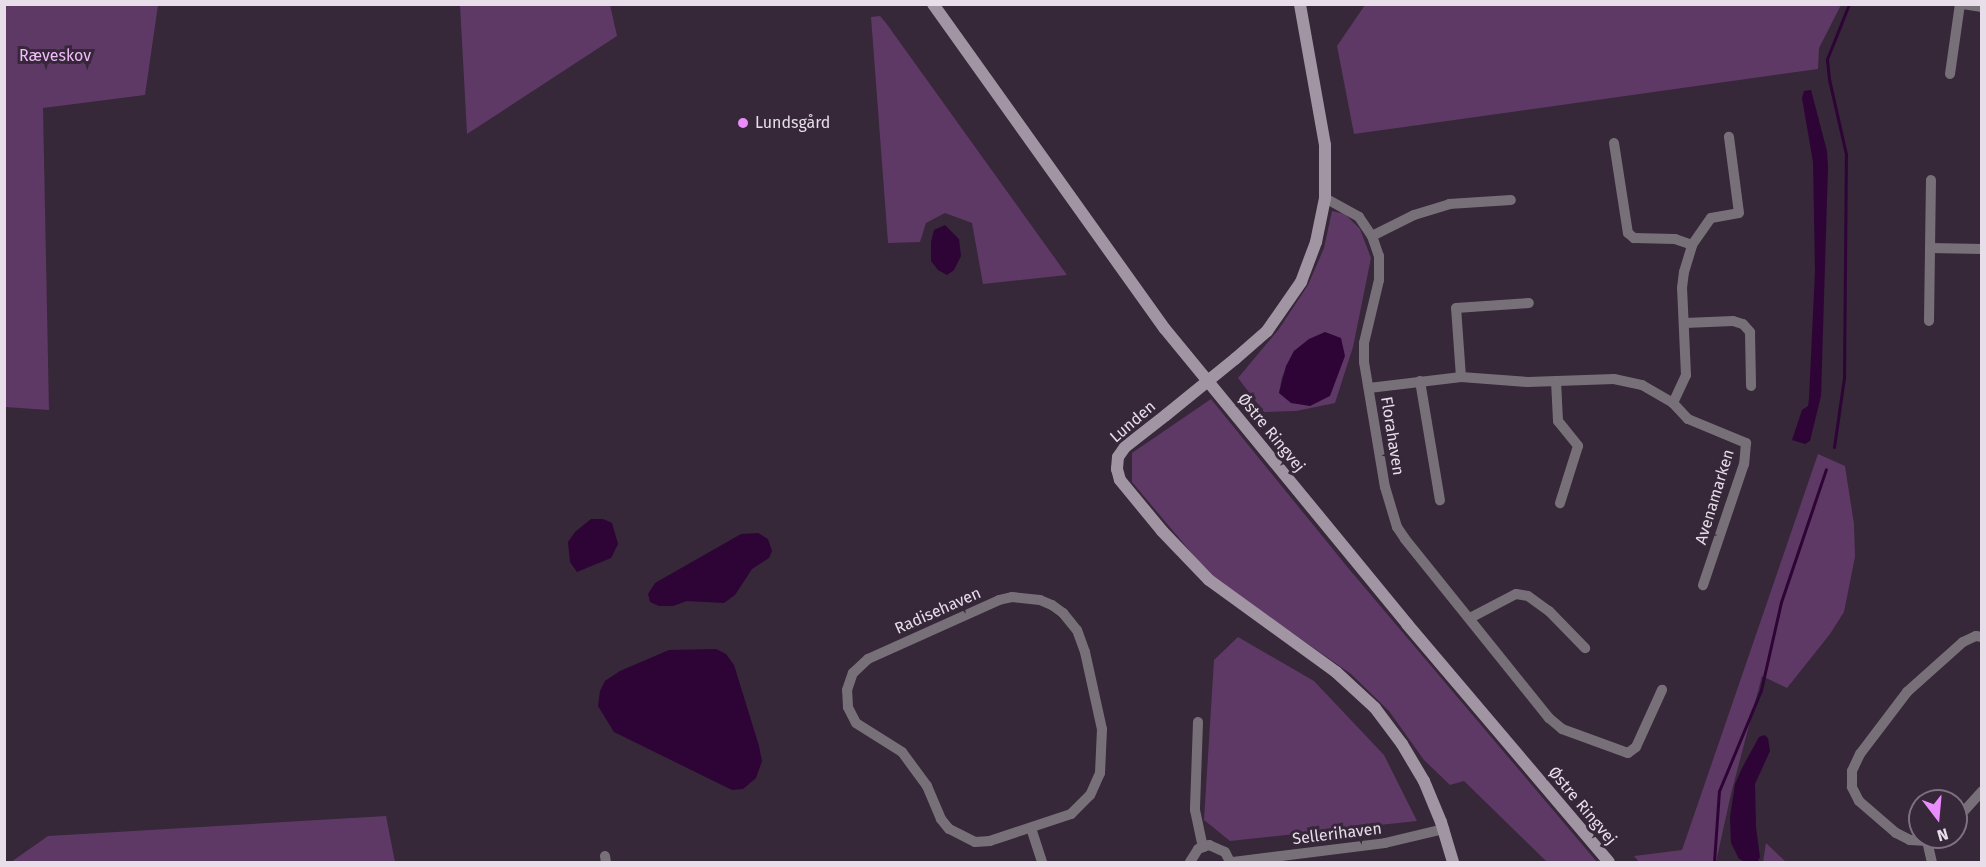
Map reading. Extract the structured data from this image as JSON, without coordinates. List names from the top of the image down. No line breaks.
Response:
{"streets":{"main road":["Lunden","Østre Ringvej"],"street":["Florahaven","Avenamarken","Radisehaven","Sellerihaven"]},"crossings":[["Lunden","Florahaven"],["Lunden","Sellerihaven"],["Florahaven","Avenamarken"]],"parks":["Ræveskov"],"places":["Lundsgård"],"north":"bottom"}
